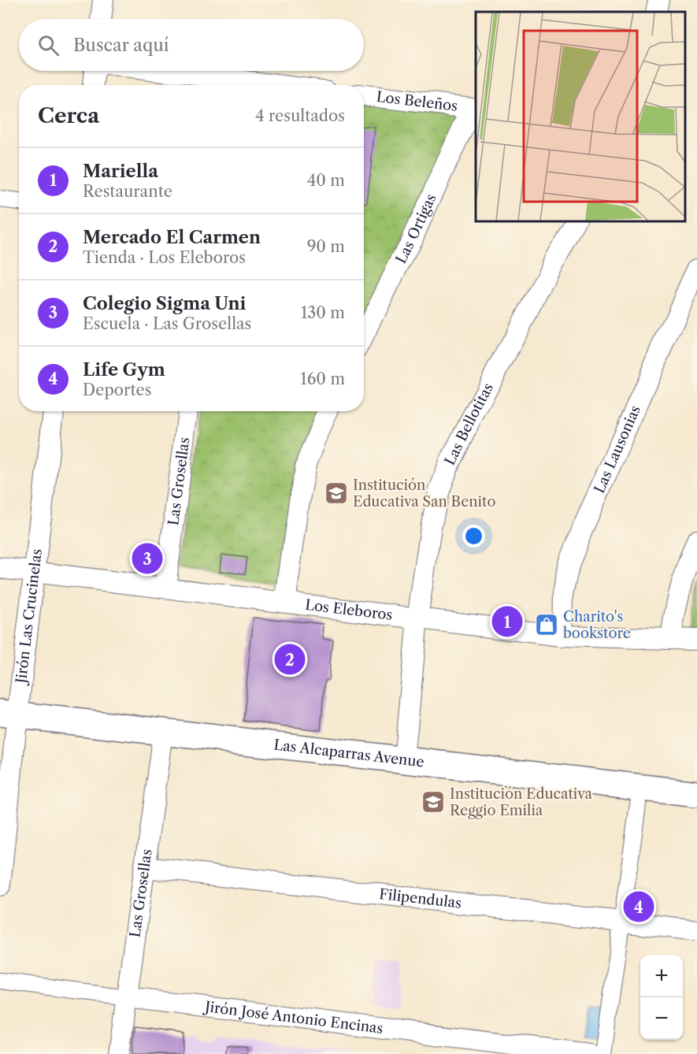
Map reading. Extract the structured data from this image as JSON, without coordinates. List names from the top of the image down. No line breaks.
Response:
{"streets":{"street":["Los Beleños","Las Ortigas","Las Bellotitas","Las Lausonias","Las Grosellas","Los Eleboros","Jirón Las Crucinelas","Las Alcaparras Avenue","Filipendulas","Jirón José Antonio Encinas"]},"crossings":[["Los Beleños","Las Ortigas"],["Las Bellotitas","Los Eleboros"],["Las Bellotitas","Las Alcaparras Avenue"],["Las Lausonias","Los Eleboros"],["Las Grosellas","Los Eleboros"],["Las Grosellas","Las Alcaparras Avenue"],["Las Grosellas","Filipendulas"],["Las Grosellas","Jirón José Antonio Encinas"],["Los Eleboros","Jirón Las Crucinelas"],["Jirón Las Crucinelas","Las Alcaparras Avenue"]],"places":{"school or university":["Institución Educativa San Benito","Institución Educativa Reggio Emilia"],"shop":["Charito's bookstore"]},"page":{"search":"Buscar aquí","heading":["Cerca","4 resultados"],"list":[{"mark":"1","name":"Mariella","note":"Restaurante","value":"40 m"},{"mark":"2","name":"Mercado El Carmen","note":"Tienda · Los Eleboros","value":"90 m"},{"mark":"3","name":"Colegio Sigma Uni","note":"Escuela · Las Grosellas","value":"130 m"},{"mark":"4","name":"Life Gym","note":"Deportes","value":"160 m"}],"pins":["3","1","2","4"],"map_buttons":["+","−"]}}
